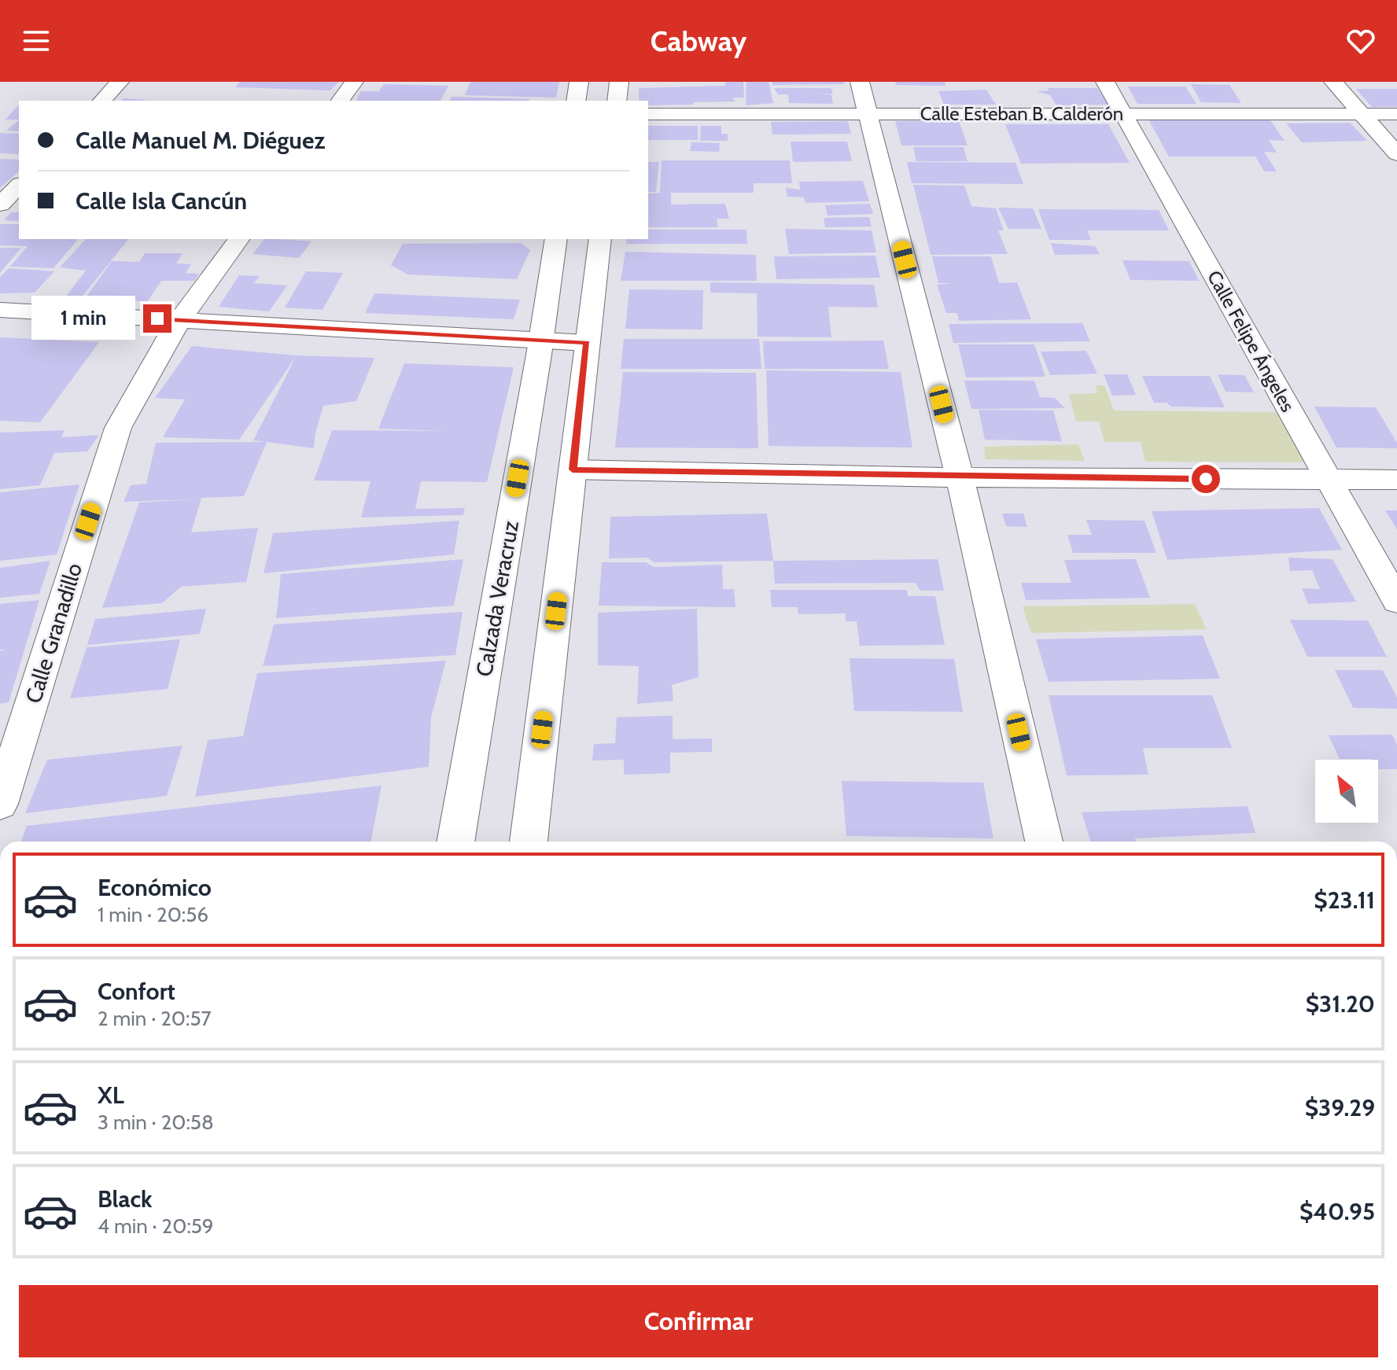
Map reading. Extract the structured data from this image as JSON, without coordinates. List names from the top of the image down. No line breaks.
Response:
{"streets":{"street":["Calle Esteban B. Calderón","Calle Felipe Ángeles","Calzada Veracruz","Calle Granadillo"]},"crossings":[["Calle Esteban B. Calderón","Calle Felipe Ángeles"]],"north":"top left","page":{"header":"Cabway","banner":["Calle Manuel M. Diéguez","Calle Isla Cancún"],"bubble":"1 min","list":[{"name":"Económico","note":"1 min · 20:56","value":"$23.11"},{"name":"Confort","note":"2 min · 20:57","value":"$31.20"},{"name":"XL","note":"3 min · 20:58","value":"$39.29"},{"name":"Black","note":"4 min · 20:59","value":"$40.95"}],"buttons":"Confirmar"}}
